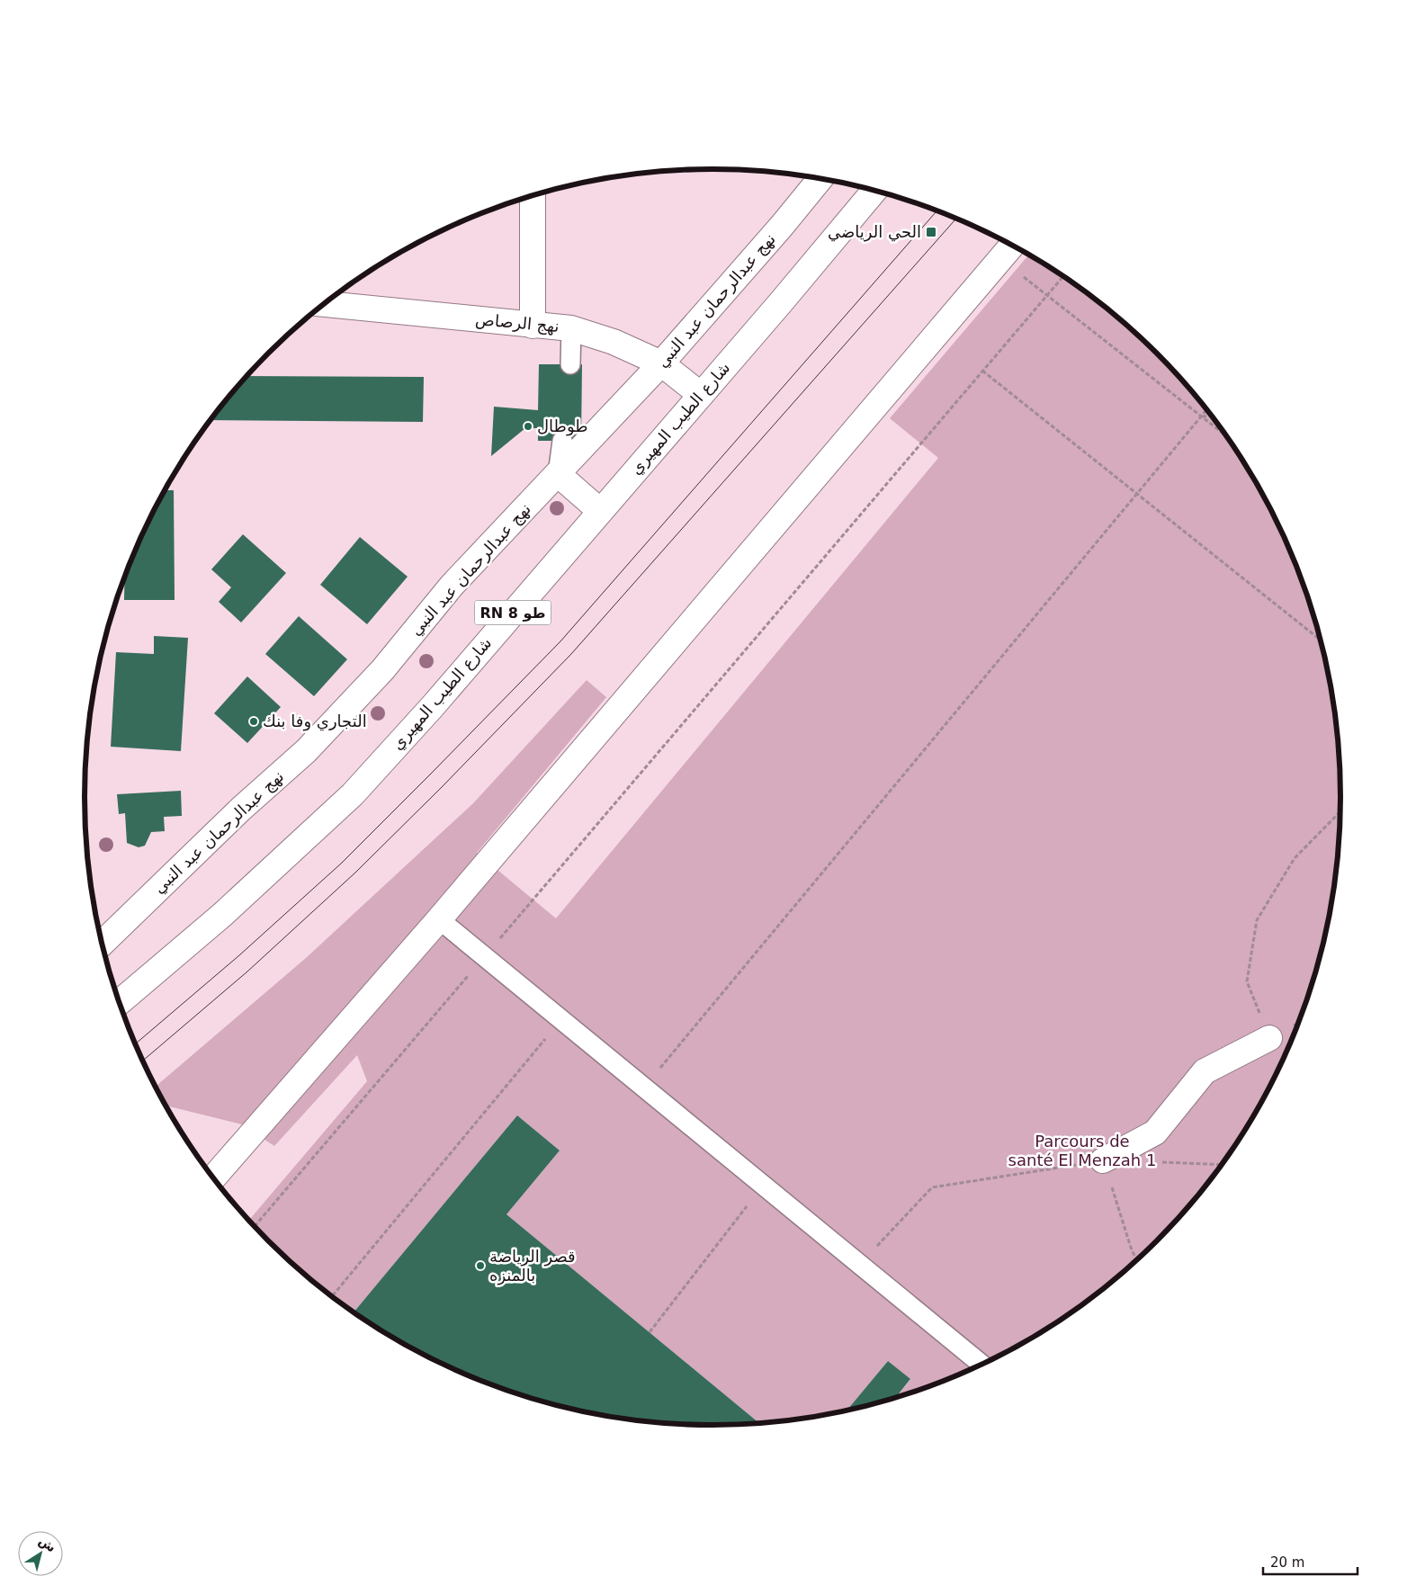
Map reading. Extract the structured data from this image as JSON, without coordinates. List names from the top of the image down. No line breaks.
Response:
{"streets":{"street":["نهج عبدالرحمان عبد النبي","نهج الرصاص","شارع الطيب المهيري","RN 8 طو"]},"crossings":[["نهج عبدالرحمان عبد النبي","نهج الرصاص"],["نهج الرصاص","شارع الطيب المهيري"]],"parks":["Parcours de santé El Menzah 1"],"places":{"transit":["الحي الرياضي"],"other":["طوطال","التجاري وفا بنك","قصر الرياضة بالمنزه"]},"scale_bar":"20 m","north":"top right"}
